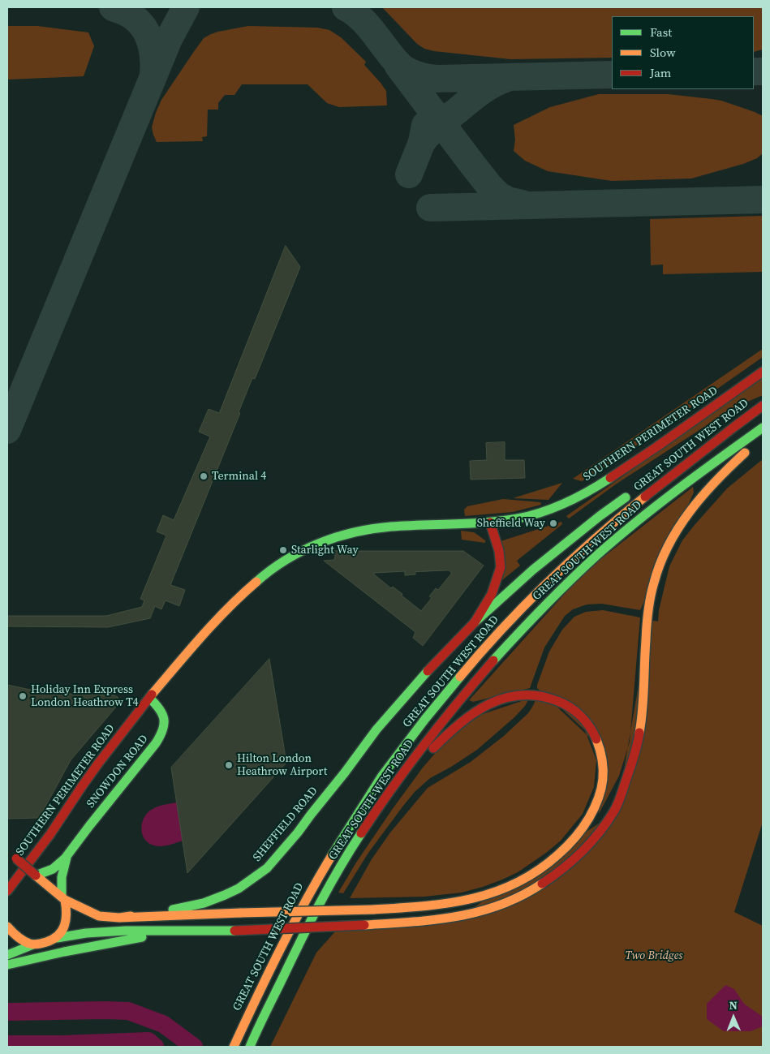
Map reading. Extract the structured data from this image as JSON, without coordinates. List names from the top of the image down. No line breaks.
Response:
{"streets":{"main road":["SOUTHERN PERIMETER ROAD","GREAT SOUTH WEST ROAD","GREAT SOUTH-WEST ROAD","SNOWDON ROAD","SHEFFIELD ROAD"]},"crossings":[["SOUTHERN PERIMETER ROAD","SNOWDON ROAD"]],"parks":["Two Bridges"],"places":["Terminal 4","Sheffield Way","Starlight Way","Holiday Inn Express London Heathrow T4","Hilton London Heathrow Airport"],"legend":["Fast","Slow","Jam"],"north":"top"}
